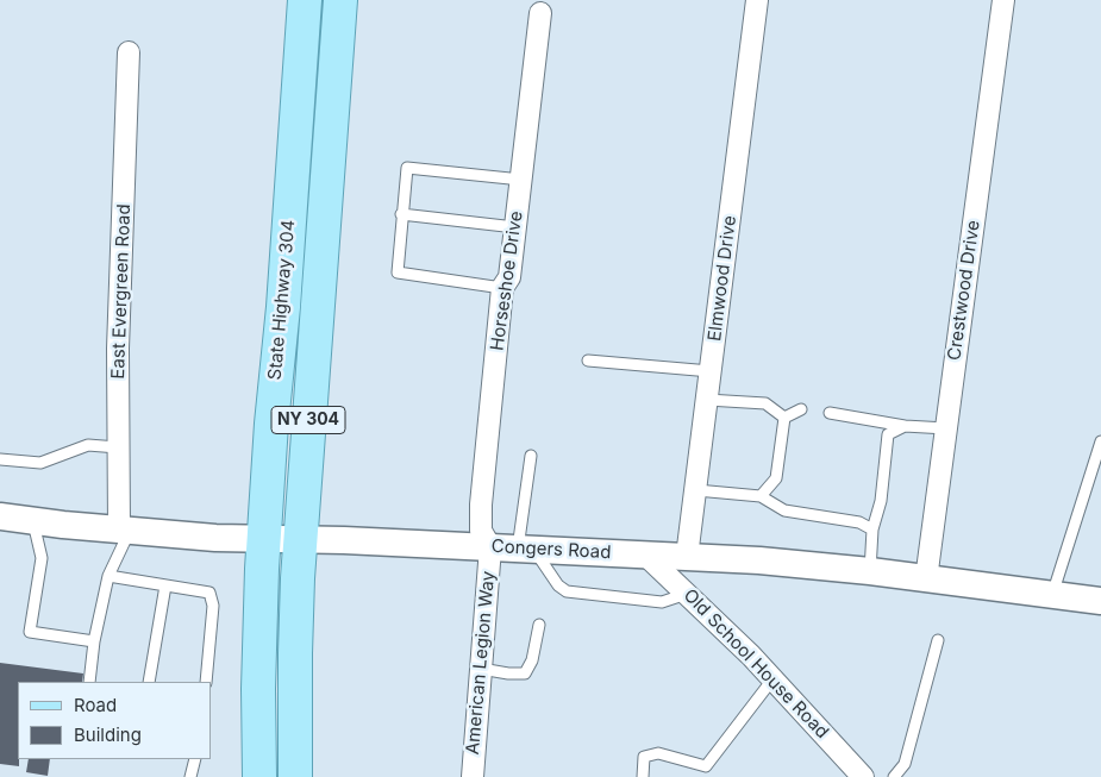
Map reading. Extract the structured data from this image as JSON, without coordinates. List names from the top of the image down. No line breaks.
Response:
{"streets":{"main road":["State Highway 304","NY 304"],"street":["Elmwood Drive","Horseshoe Drive","Crestwood Drive","East Evergreen Road","Congers Road","American Legion Way","Old School House Road"]},"crossings":[["Elmwood Drive","Congers Road"],["Horseshoe Drive","Congers Road"],["Horseshoe Drive","American Legion Way"],["Crestwood Drive","Congers Road"],["East Evergreen Road","Congers Road"],["State Highway 304","Congers Road"],["Congers Road","American Legion Way"],["Congers Road","Old School House Road"]],"legend":["Road","Building"]}
